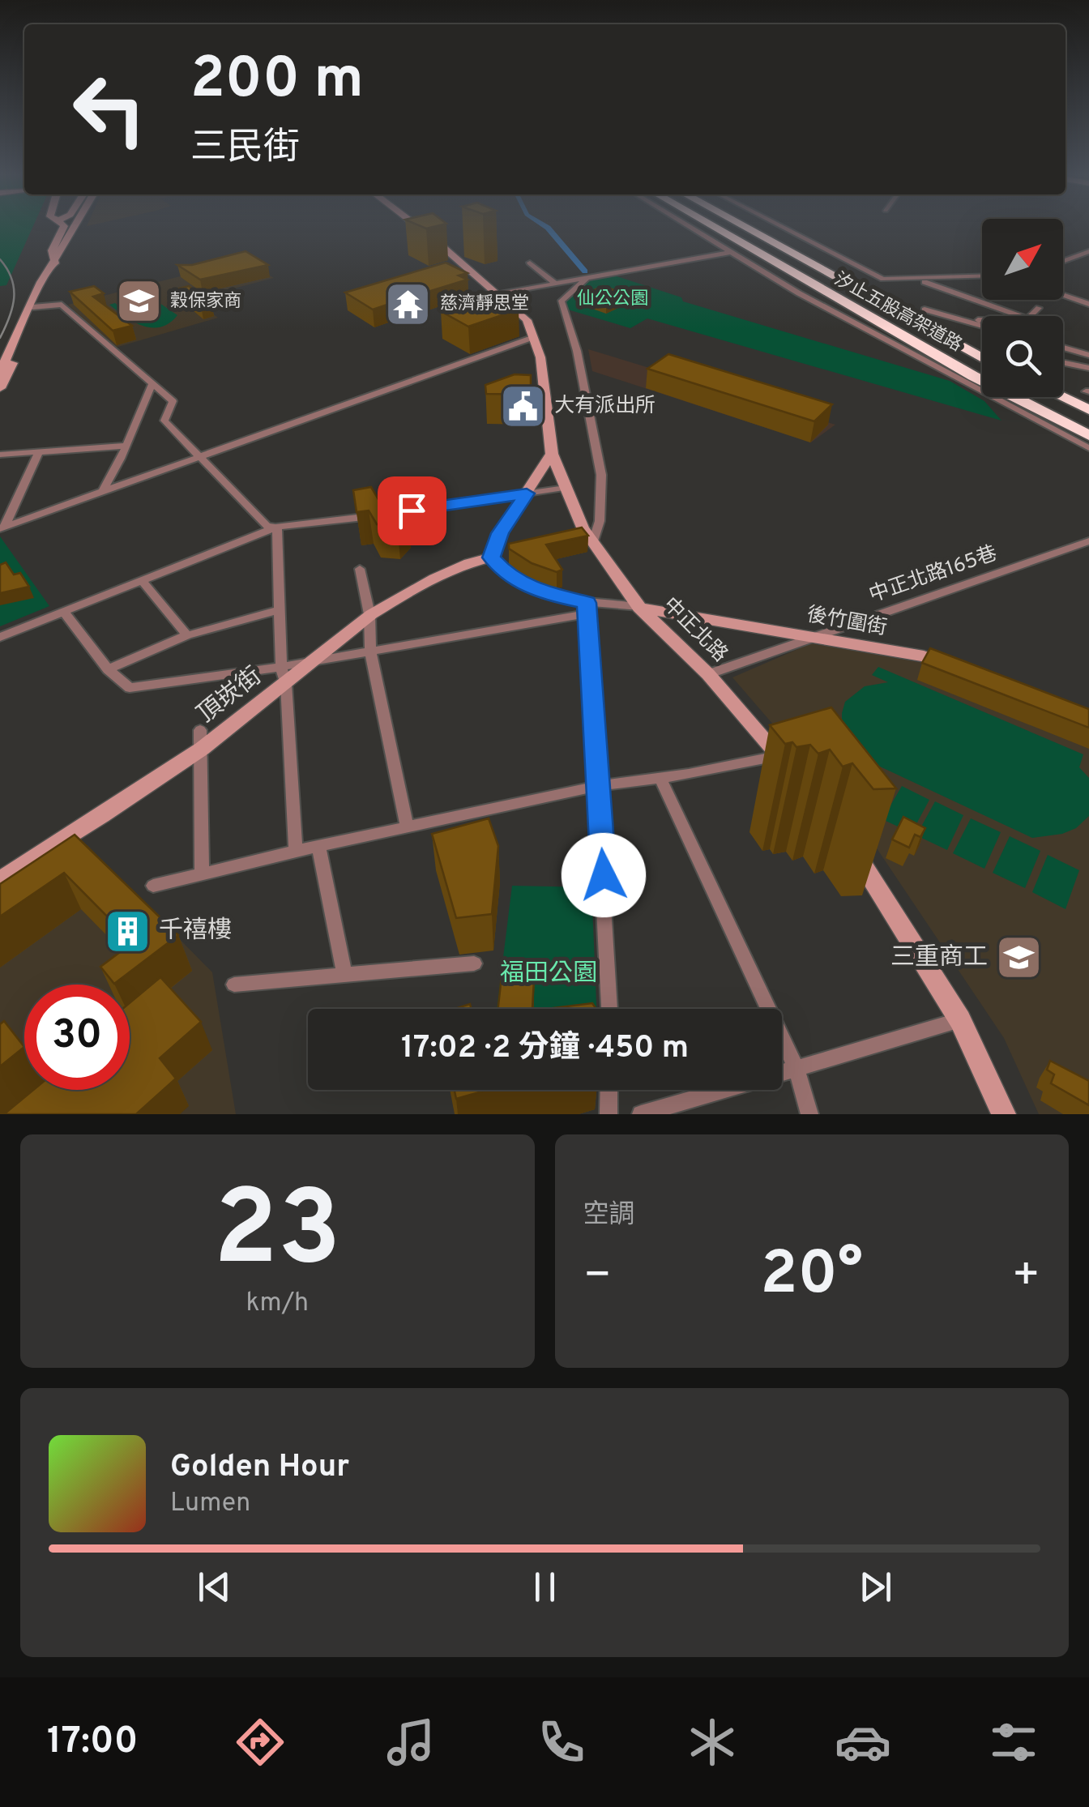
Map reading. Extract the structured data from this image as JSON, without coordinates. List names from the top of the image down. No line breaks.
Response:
{"streets":{"highway":["汐止五股高架道路"],"street":["中正北路165巷","後竹圍街","中正北路","頂崁街"]},"crossings":[["中正北路165巷","後竹圍街"],["中正北路165巷","中正北路"],["後竹圍街","中正北路"]],"parks":["仙公公園","福田公園"],"places":{"school or university":["穀保家商","三重商工"],"temple":["慈濟靜思堂"],"public building":["大有派出所"],"building":["千禧樓"]},"north":"top right","page":{"turn":["200 m","三民街"],"limit":"30","trip":"17:02 · 2 分鐘 · 450 m","tile":[["23","km/h"],"空調"],"heat":["−","20°","+"],"song":["Golden Hour","Lumen"],"tabs":"17:00"}}
